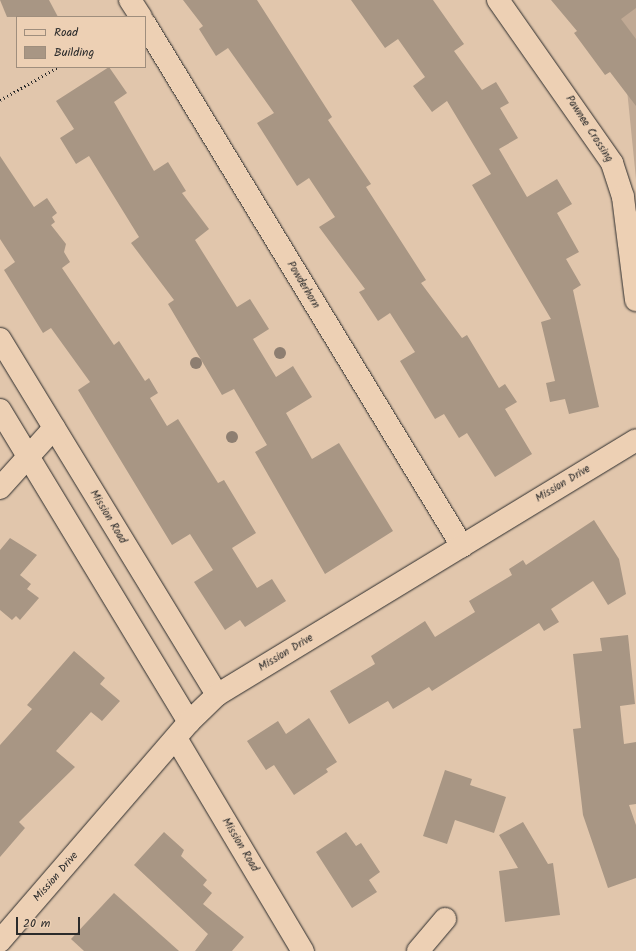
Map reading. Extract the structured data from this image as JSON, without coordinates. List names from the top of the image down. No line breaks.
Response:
{"streets":{"street":["Pawnee Crossing","Powderhorn","Mission Drive","Mission Road"]},"crossings":[["Powderhorn","Mission Drive"],["Mission Drive","Mission Road"]],"legend":["Road","Building"],"scale_bar":"20 m"}
